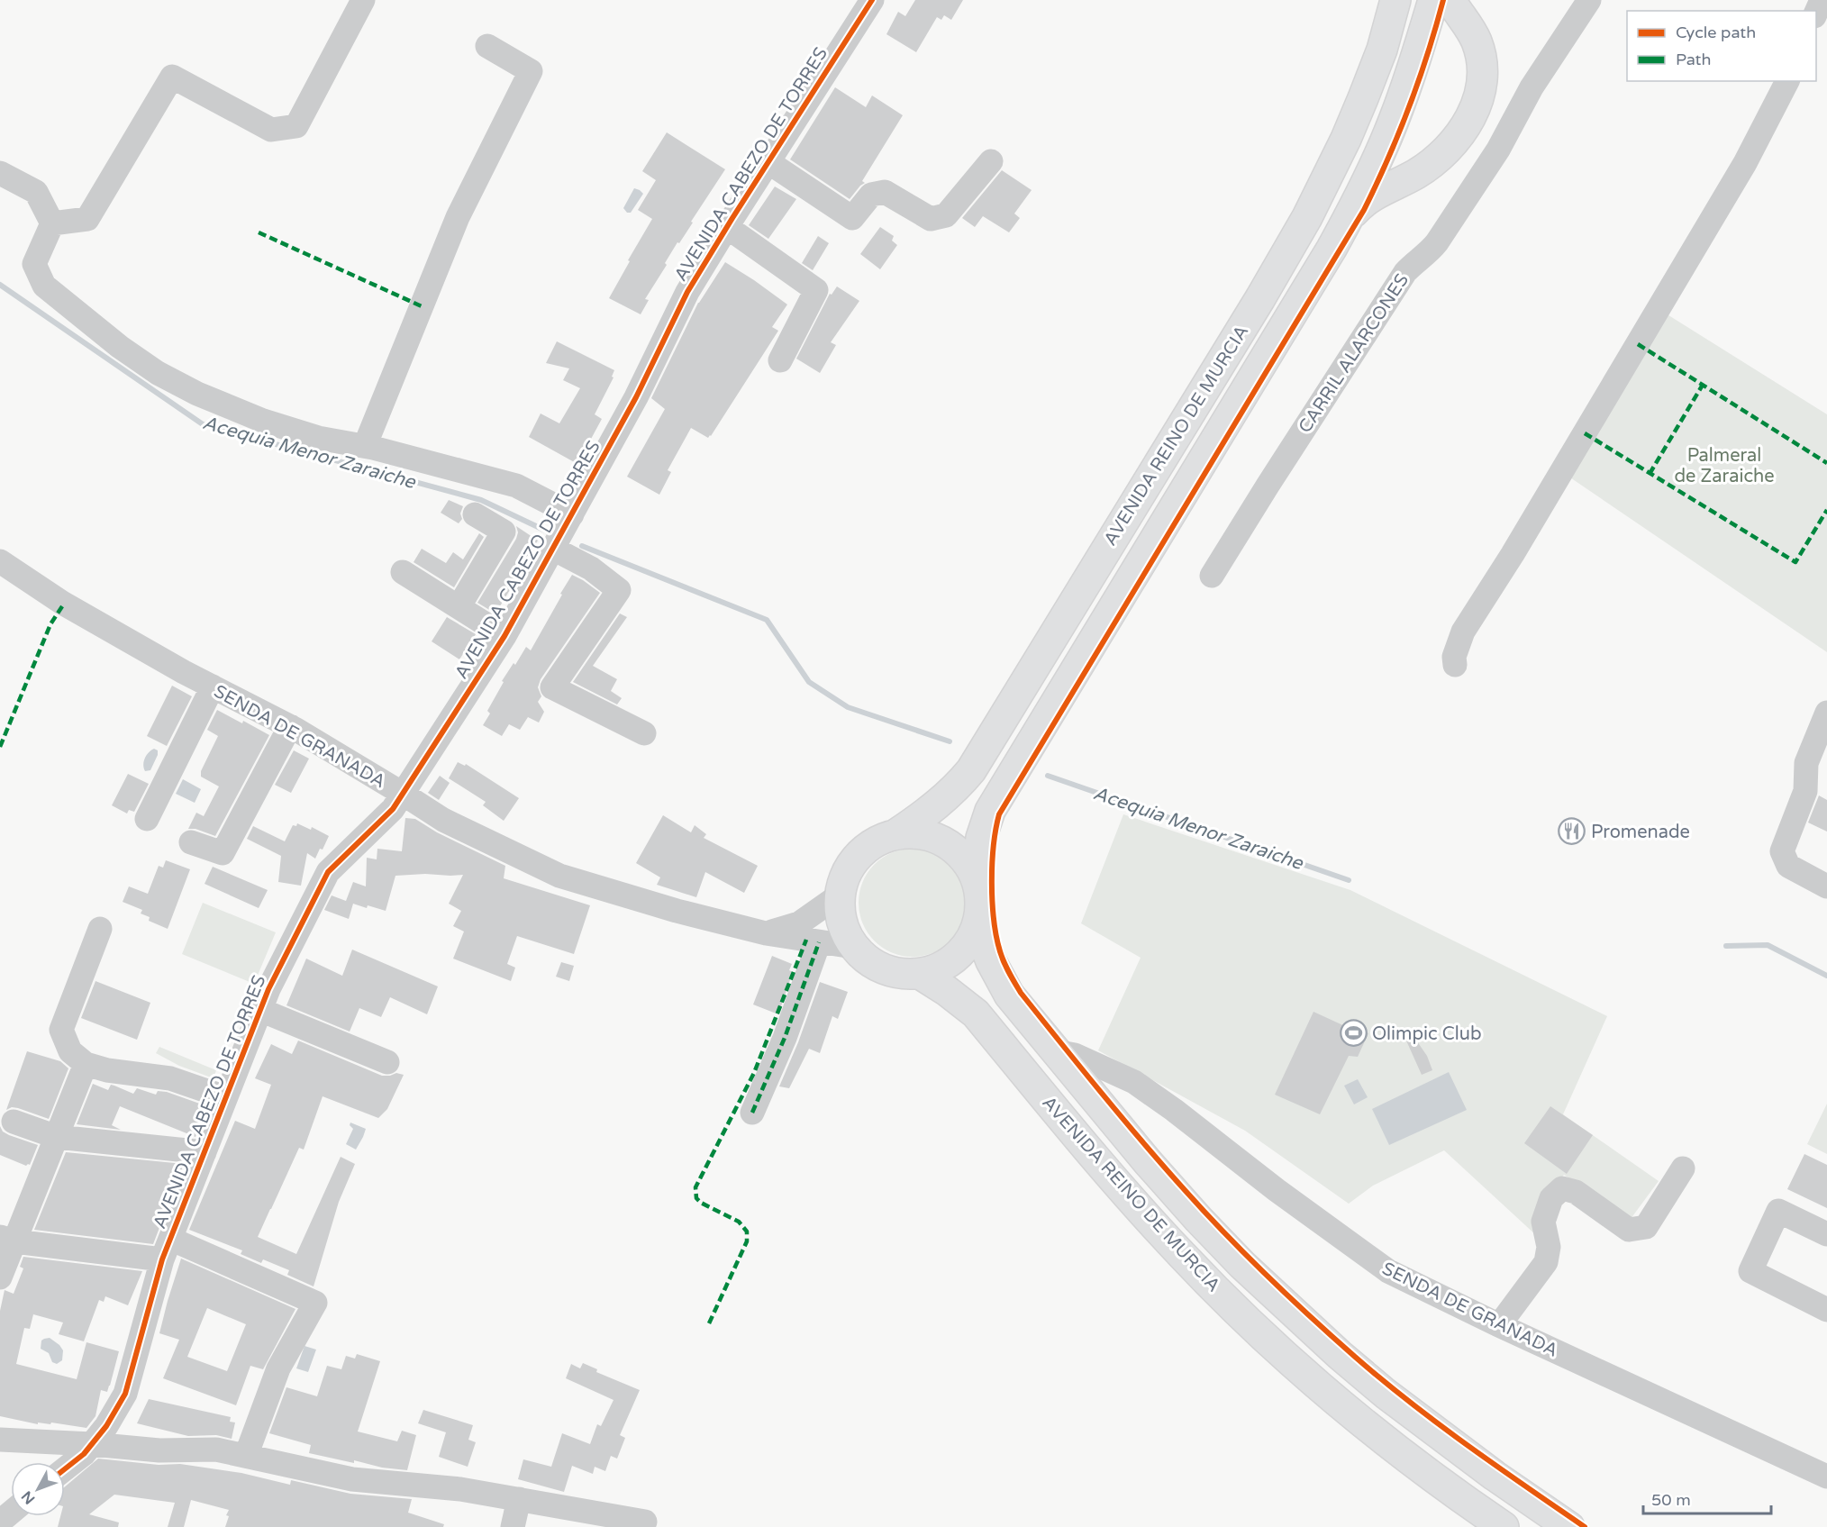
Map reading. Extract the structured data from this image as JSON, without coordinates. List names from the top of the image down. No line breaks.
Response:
{"streets":{"main road":["AVENIDA REINO DE MURCIA"],"street":["AVENIDA CABEZO DE TORRES","CARRIL ALARCONES","SENDA DE GRANADA"]},"crossings":[["AVENIDA CABEZO DE TORRES","SENDA DE GRANADA"],["AVENIDA REINO DE MURCIA","SENDA DE GRANADA"]],"water":["Acequia Menor Zaraiche"],"parks":["Palmeral de Zaraiche"],"places":{"restaurant":["Promenade"],"sports":["Olimpic Club"]},"legend":["Cycle path","Path"],"scale_bar":"50 m","north":"bottom left"}
